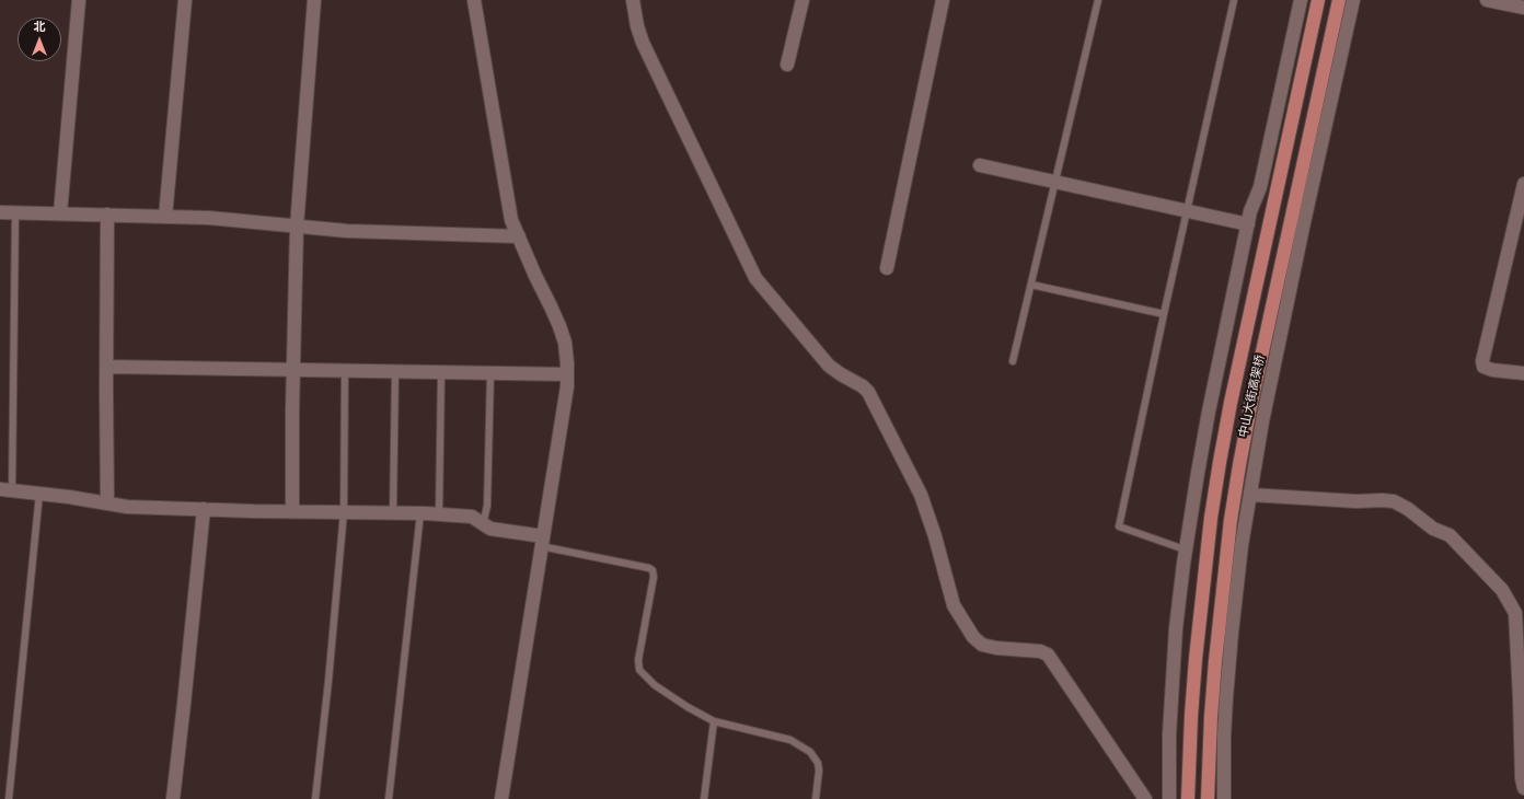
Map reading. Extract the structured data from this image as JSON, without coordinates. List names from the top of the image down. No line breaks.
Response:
{"streets":{"main road":["中山大街高架桥"]},"north":"top"}
